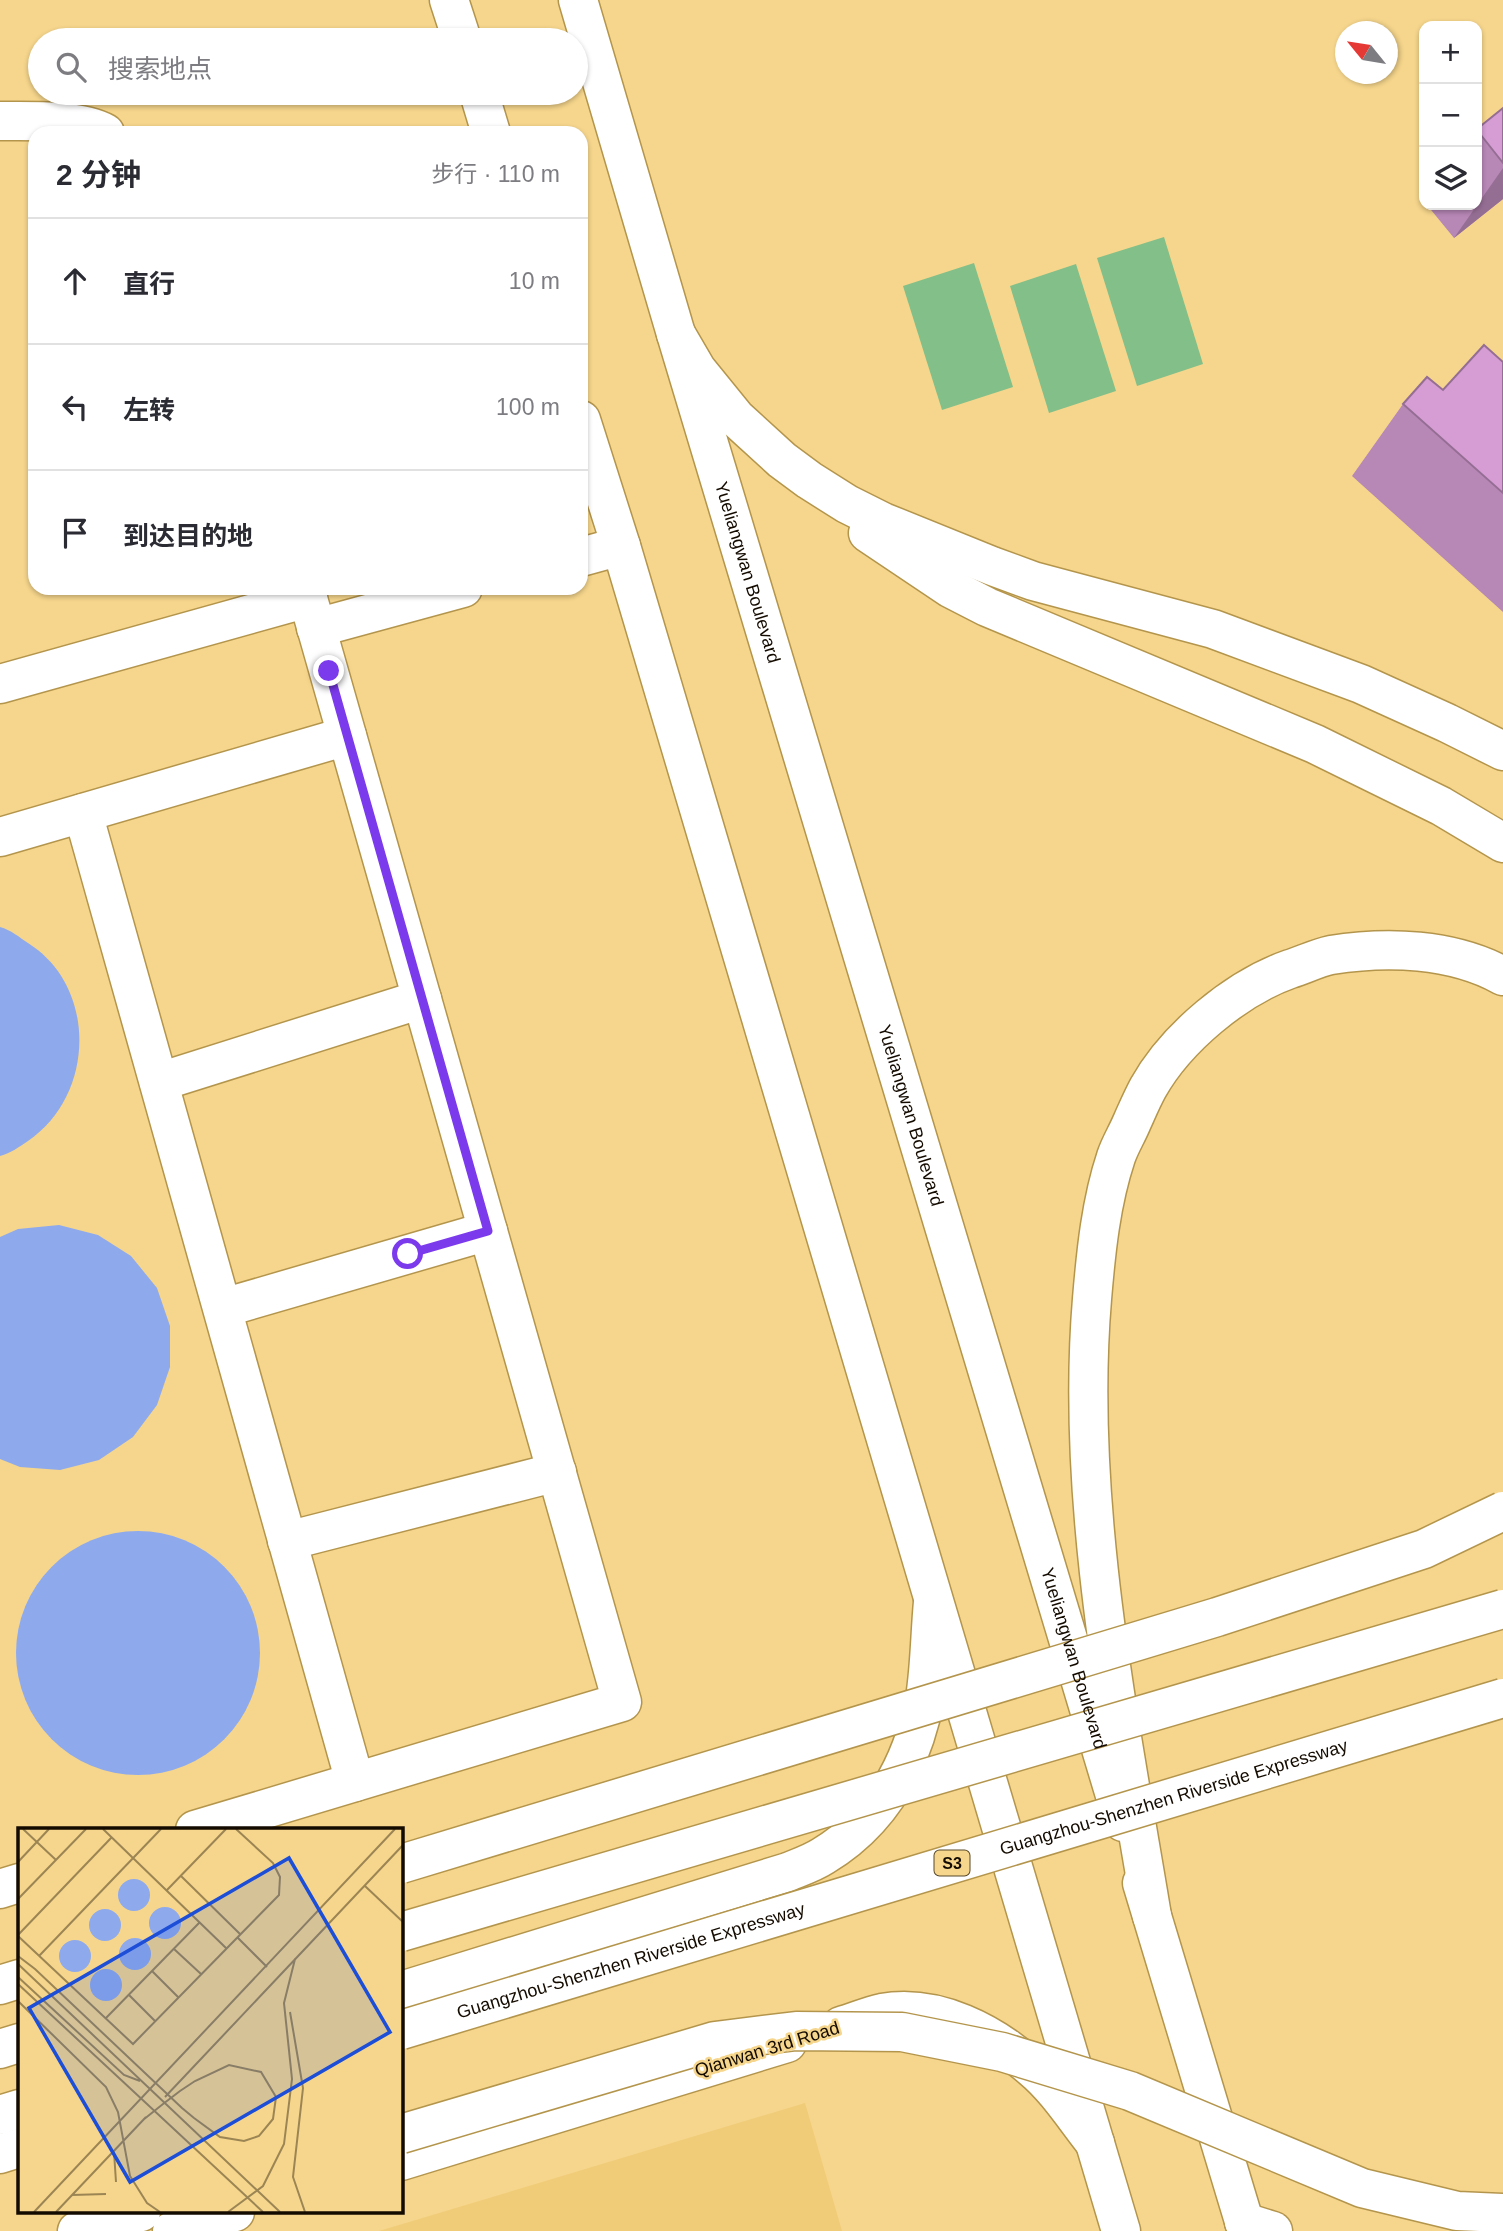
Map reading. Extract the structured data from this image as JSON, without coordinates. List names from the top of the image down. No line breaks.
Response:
{"streets":{"main road":["Yueliangwan Boulevard","Guangzhou-Shenzhen Riverside Expressway","S3","Qianwan 3rd Road"]},"north":"top left","page":{"map_buttons":["+","−"],"search":"搜索地点","heading":["2 分钟","步行 · 110 m"],"list":[["直行","10 m"],["左转","100 m"],"到达目的地"]}}
